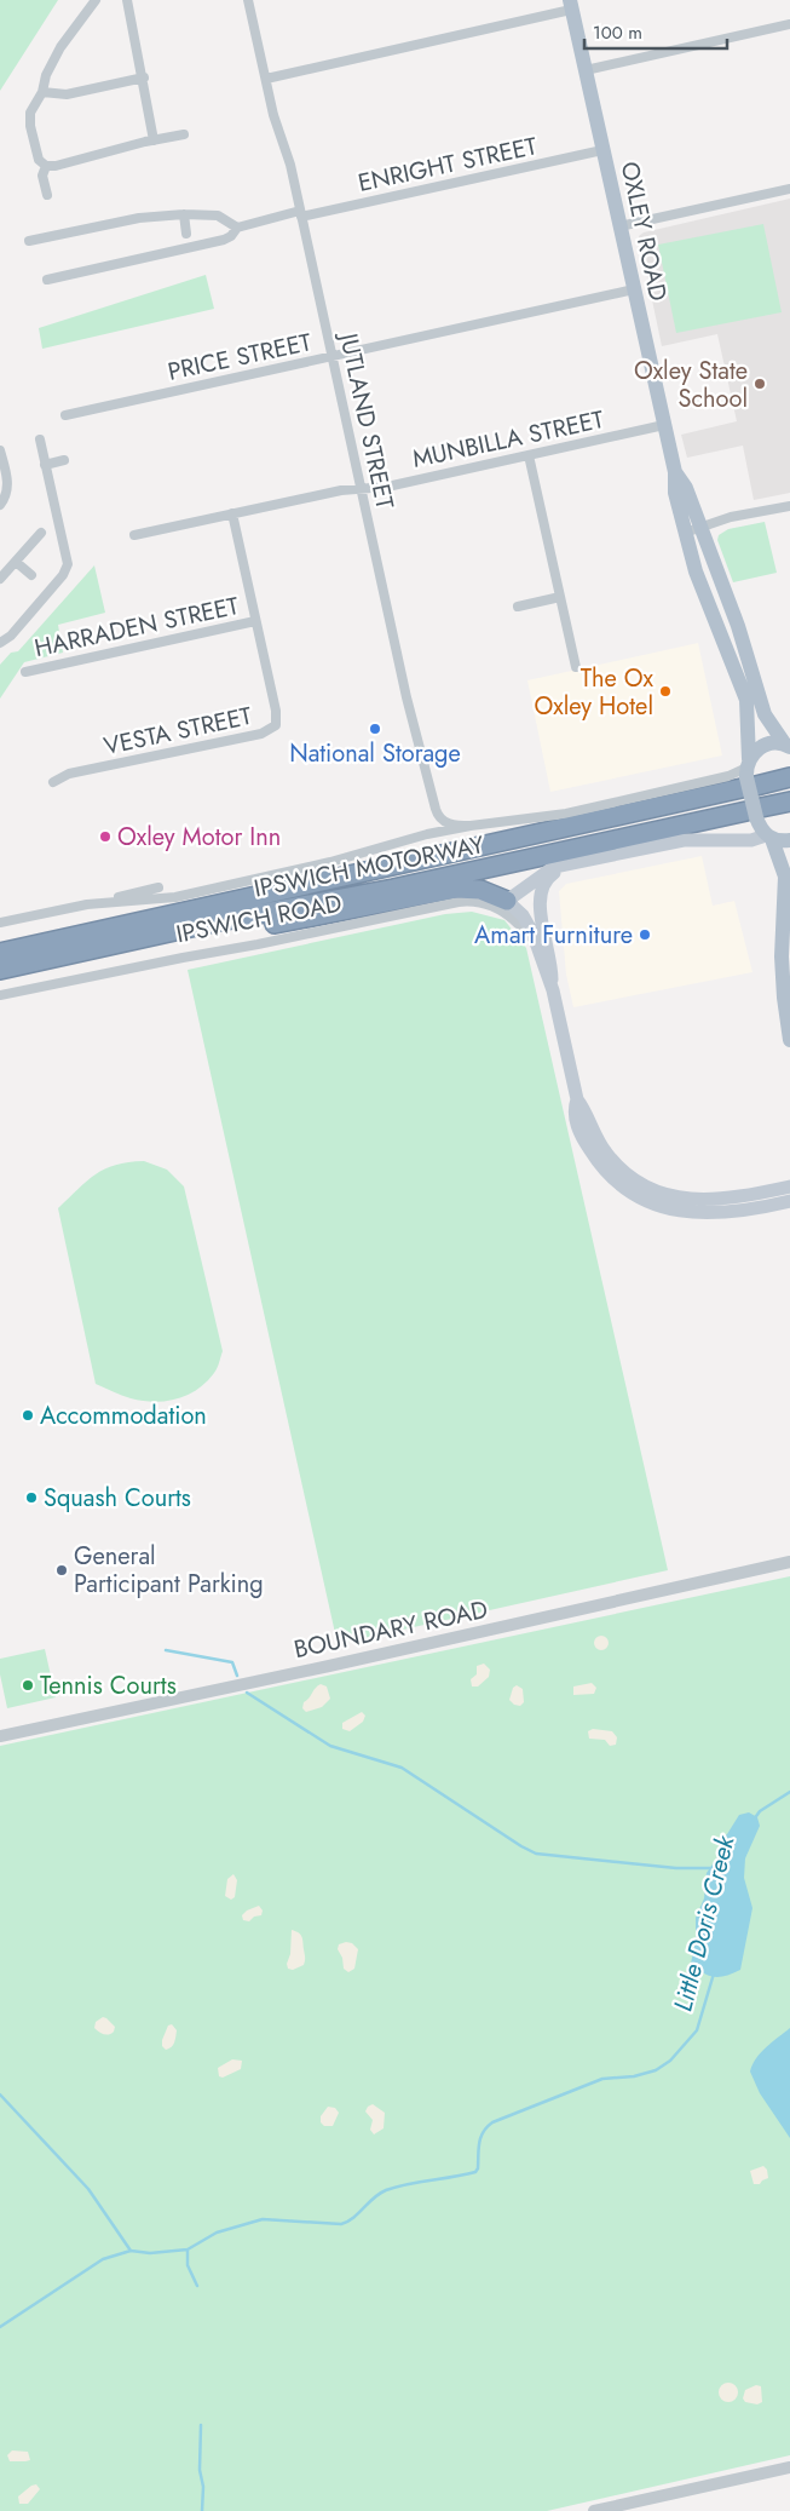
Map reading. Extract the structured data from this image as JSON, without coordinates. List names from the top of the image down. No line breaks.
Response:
{"streets":{"highway":["IPSWICH MOTORWAY"],"main road":["OXLEY ROAD"],"street":["ENRIGHT STREET","PRICE STREET","JUTLAND STREET","MUNBILLA STREET","HARRADEN STREET","VESTA STREET","IPSWICH ROAD","BOUNDARY ROAD"]},"crossings":[["ENRIGHT STREET","OXLEY ROAD"],["ENRIGHT STREET","JUTLAND STREET"],["OXLEY ROAD","PRICE STREET"],["OXLEY ROAD","MUNBILLA STREET"],["OXLEY ROAD","IPSWICH MOTORWAY"],["OXLEY ROAD","IPSWICH ROAD"],["PRICE STREET","JUTLAND STREET"],["JUTLAND STREET","MUNBILLA STREET"],["JUTLAND STREET","IPSWICH ROAD"],["MUNBILLA STREET","VESTA STREET"],["HARRADEN STREET","VESTA STREET"],["IPSWICH MOTORWAY","IPSWICH ROAD"]],"water":["Little Doris Creek"],"places":["Oxley State School","The Ox Oxley Hotel","National Storage","Oxley Motor Inn","Amart Furniture","Accommodation","Squash Courts","General Participant Parking","Tennis Courts"],"scale_bar":"100 m"}
